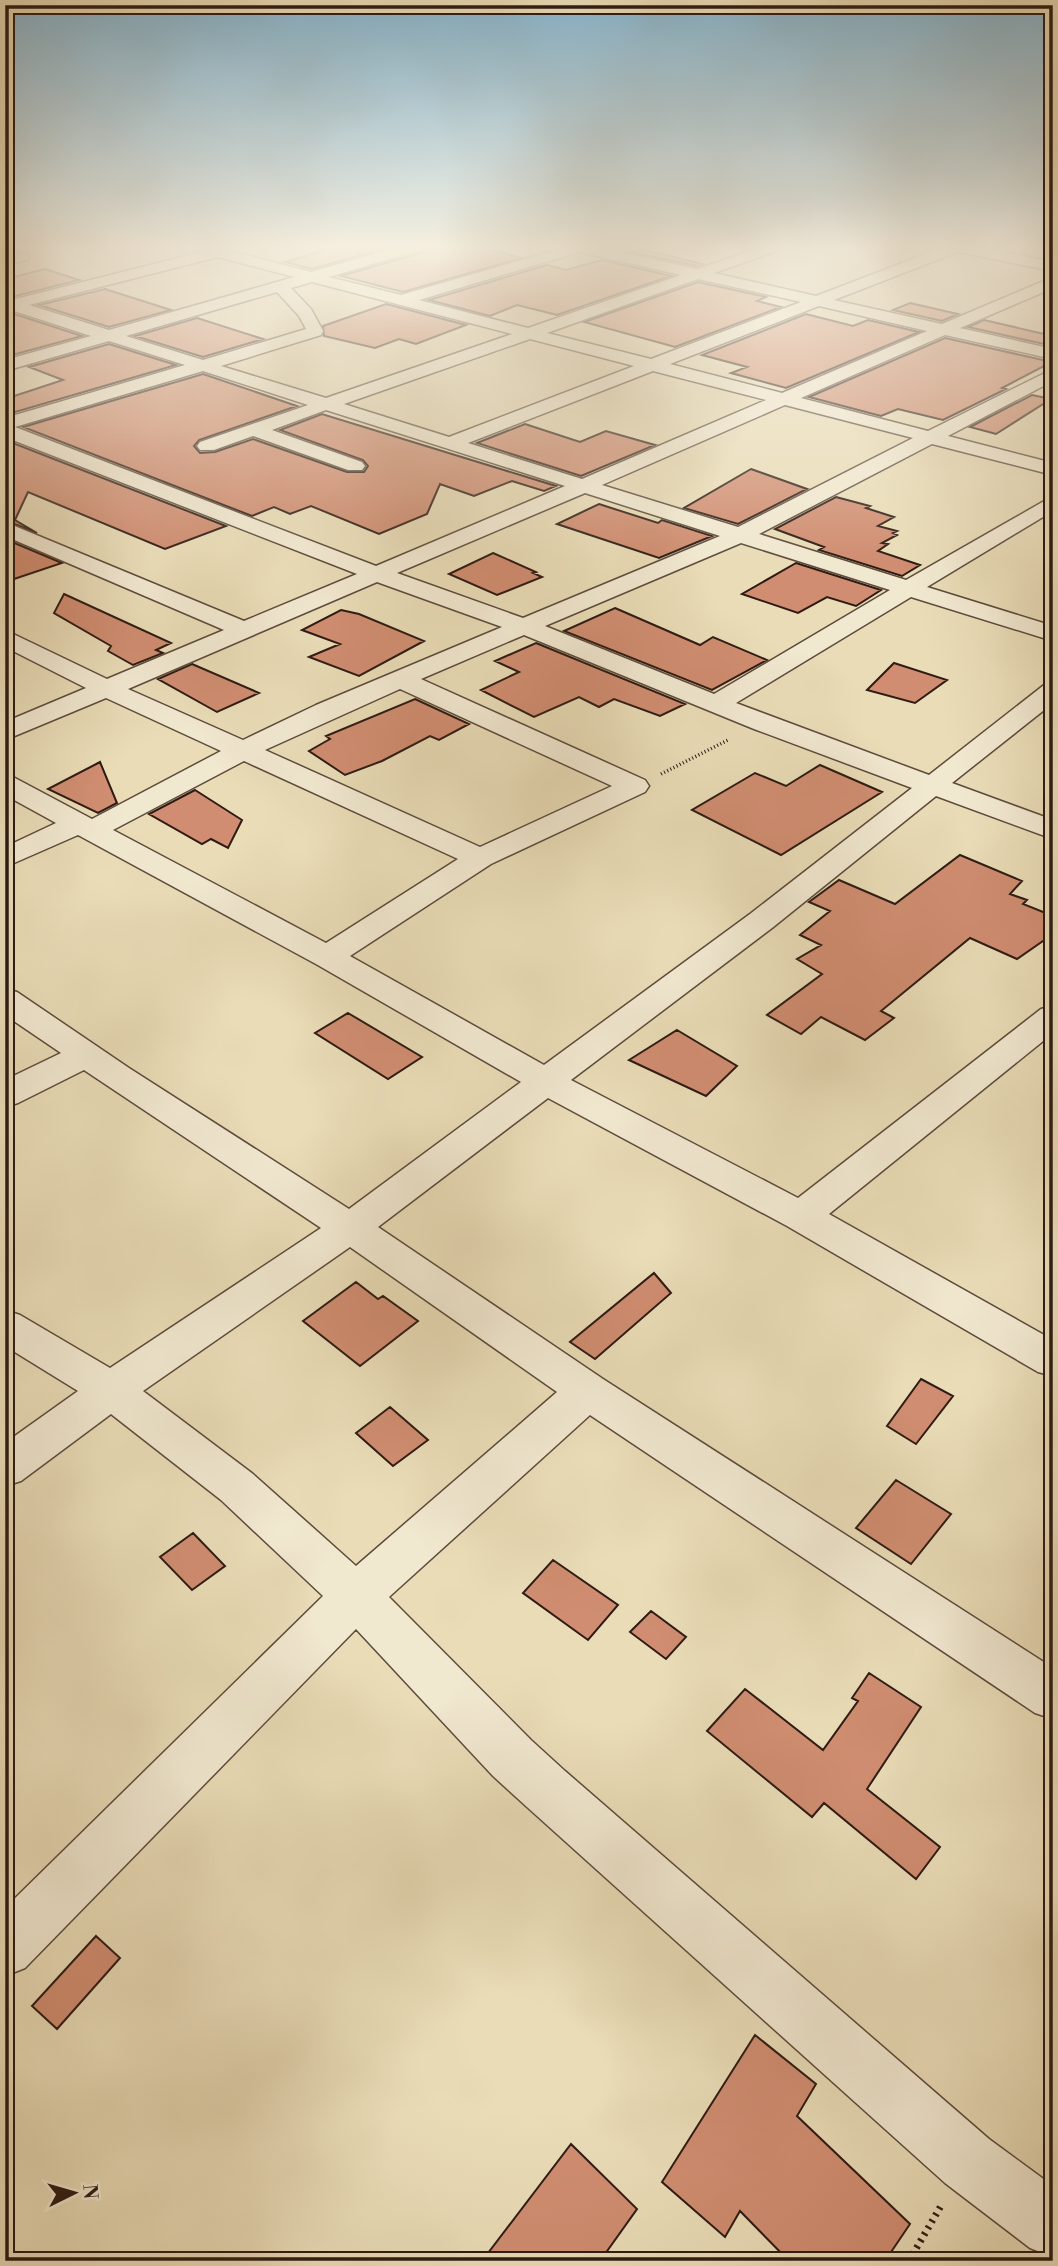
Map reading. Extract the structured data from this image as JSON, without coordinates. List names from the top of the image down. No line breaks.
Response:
{"north":"right"}
